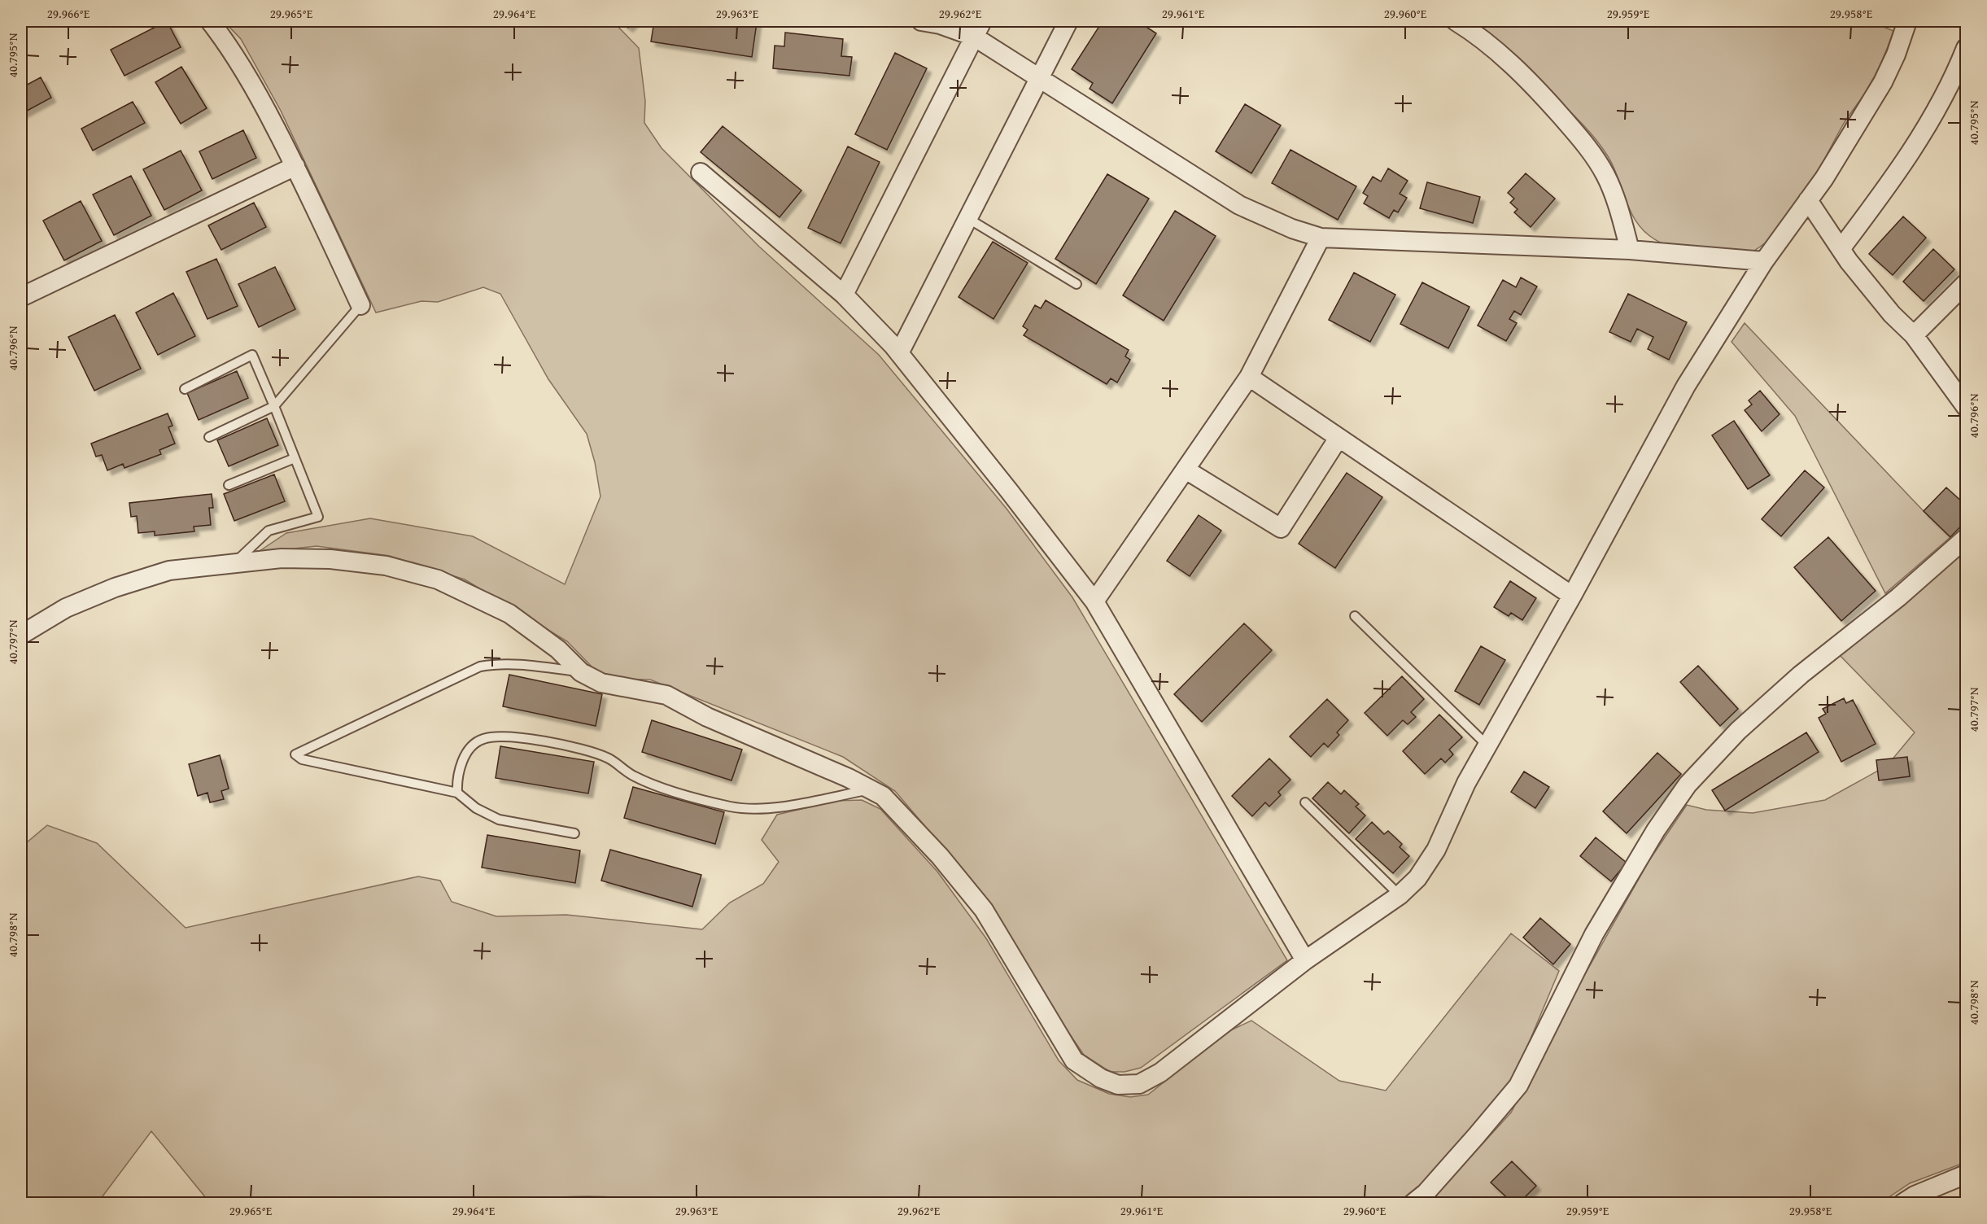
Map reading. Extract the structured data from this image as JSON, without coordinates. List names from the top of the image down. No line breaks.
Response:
{"coordinates":["29.966°E","29.965°E","29.964°E","29.963°E","29.962°E","29.961°E","29.960°E","29.959°E","29.958°E","40.795°N","40.796°N","40.797°N","40.798°N"]}
